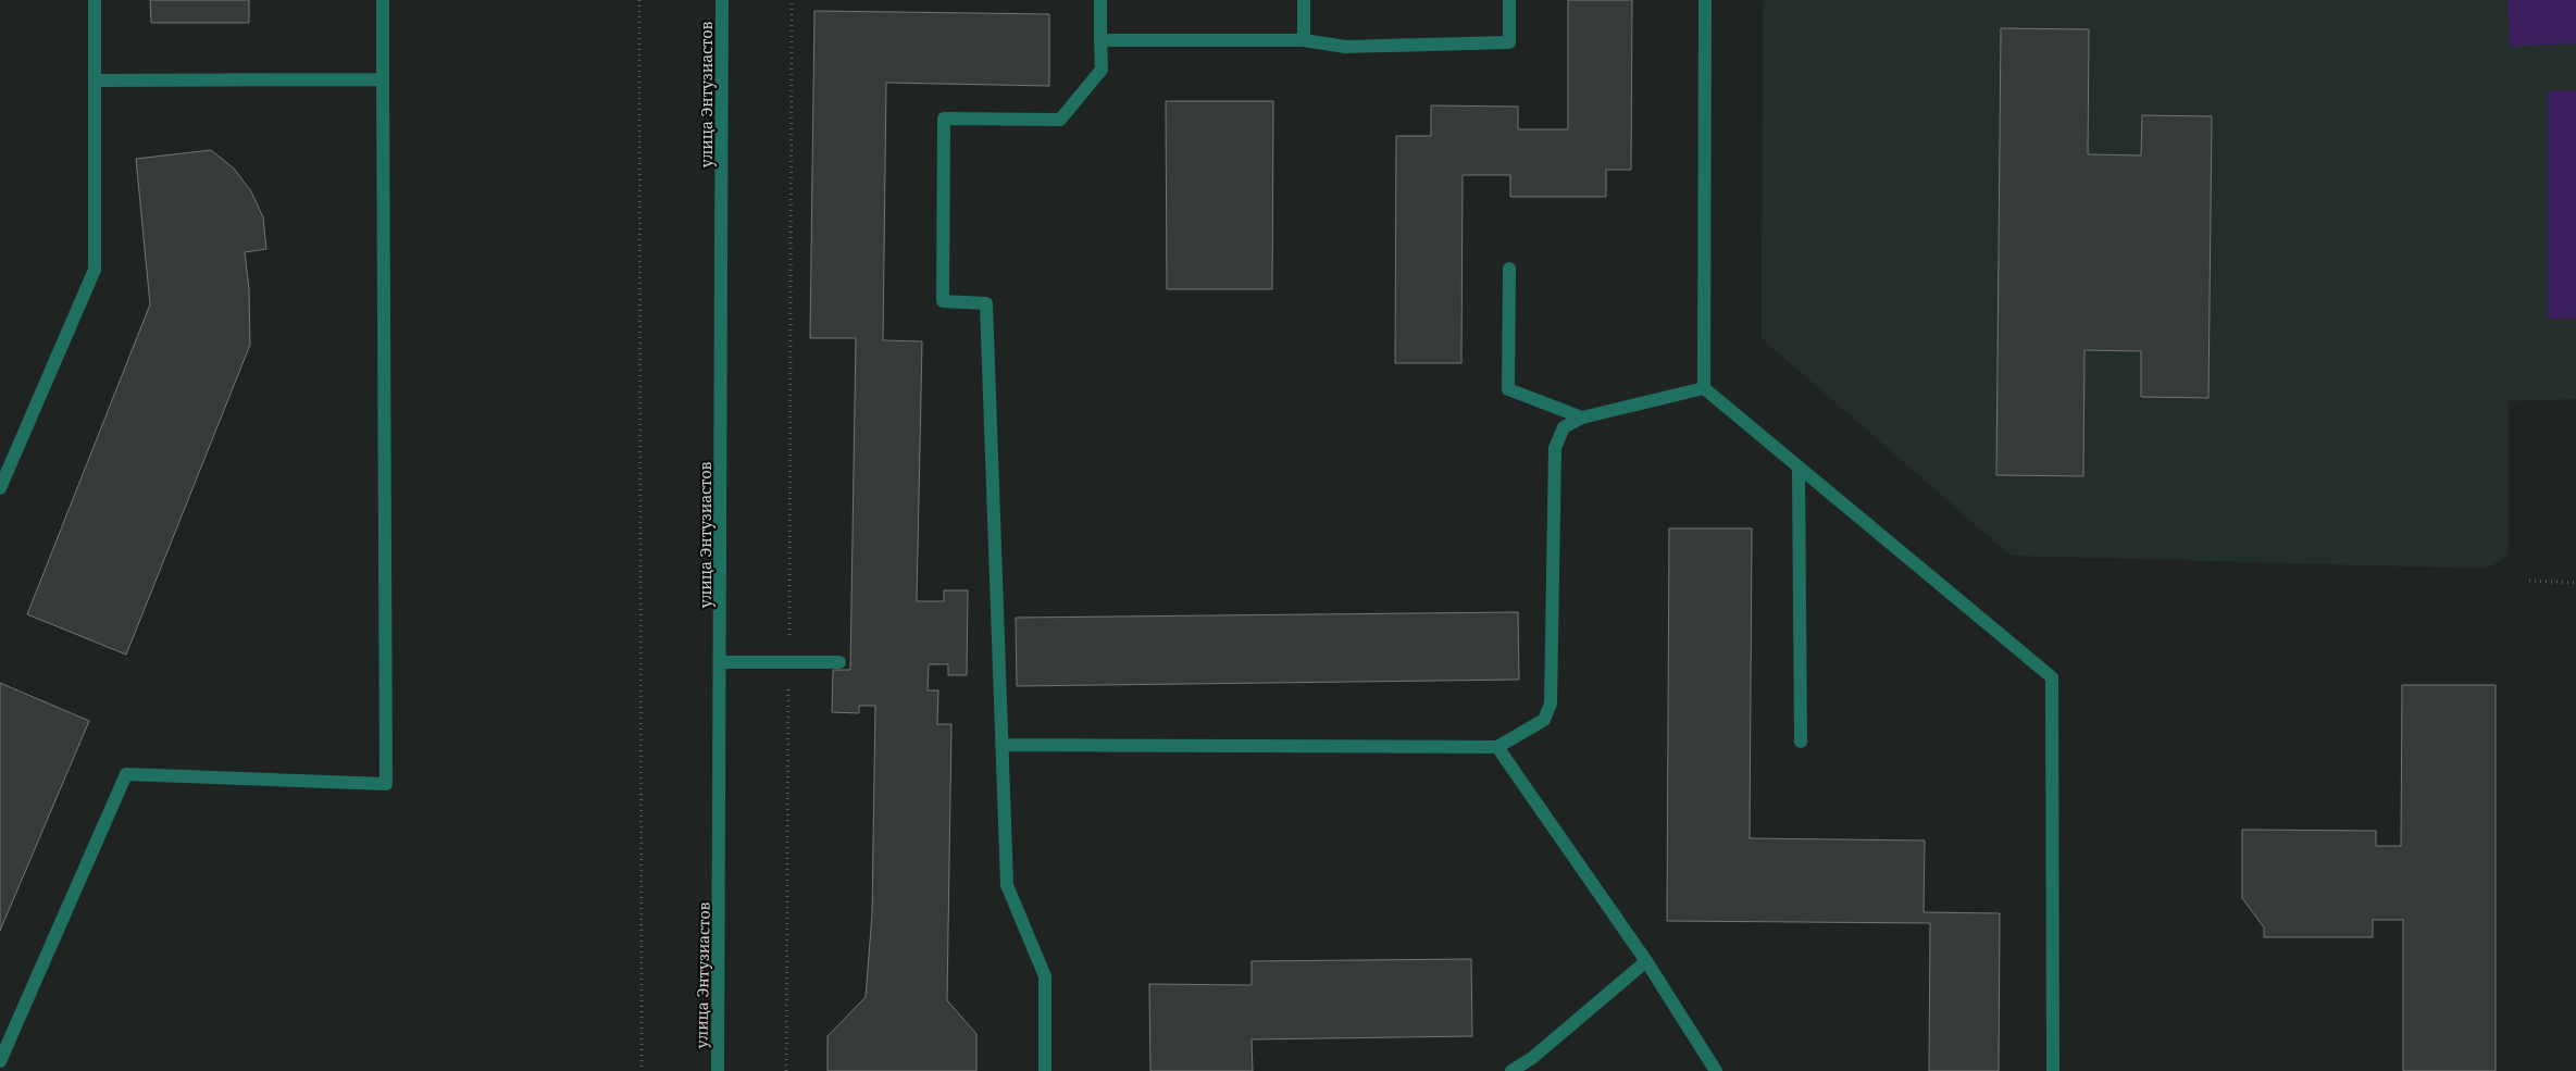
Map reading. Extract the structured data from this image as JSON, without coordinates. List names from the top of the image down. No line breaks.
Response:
{"streets":{"street":["улица Энтузиастов"]}}
